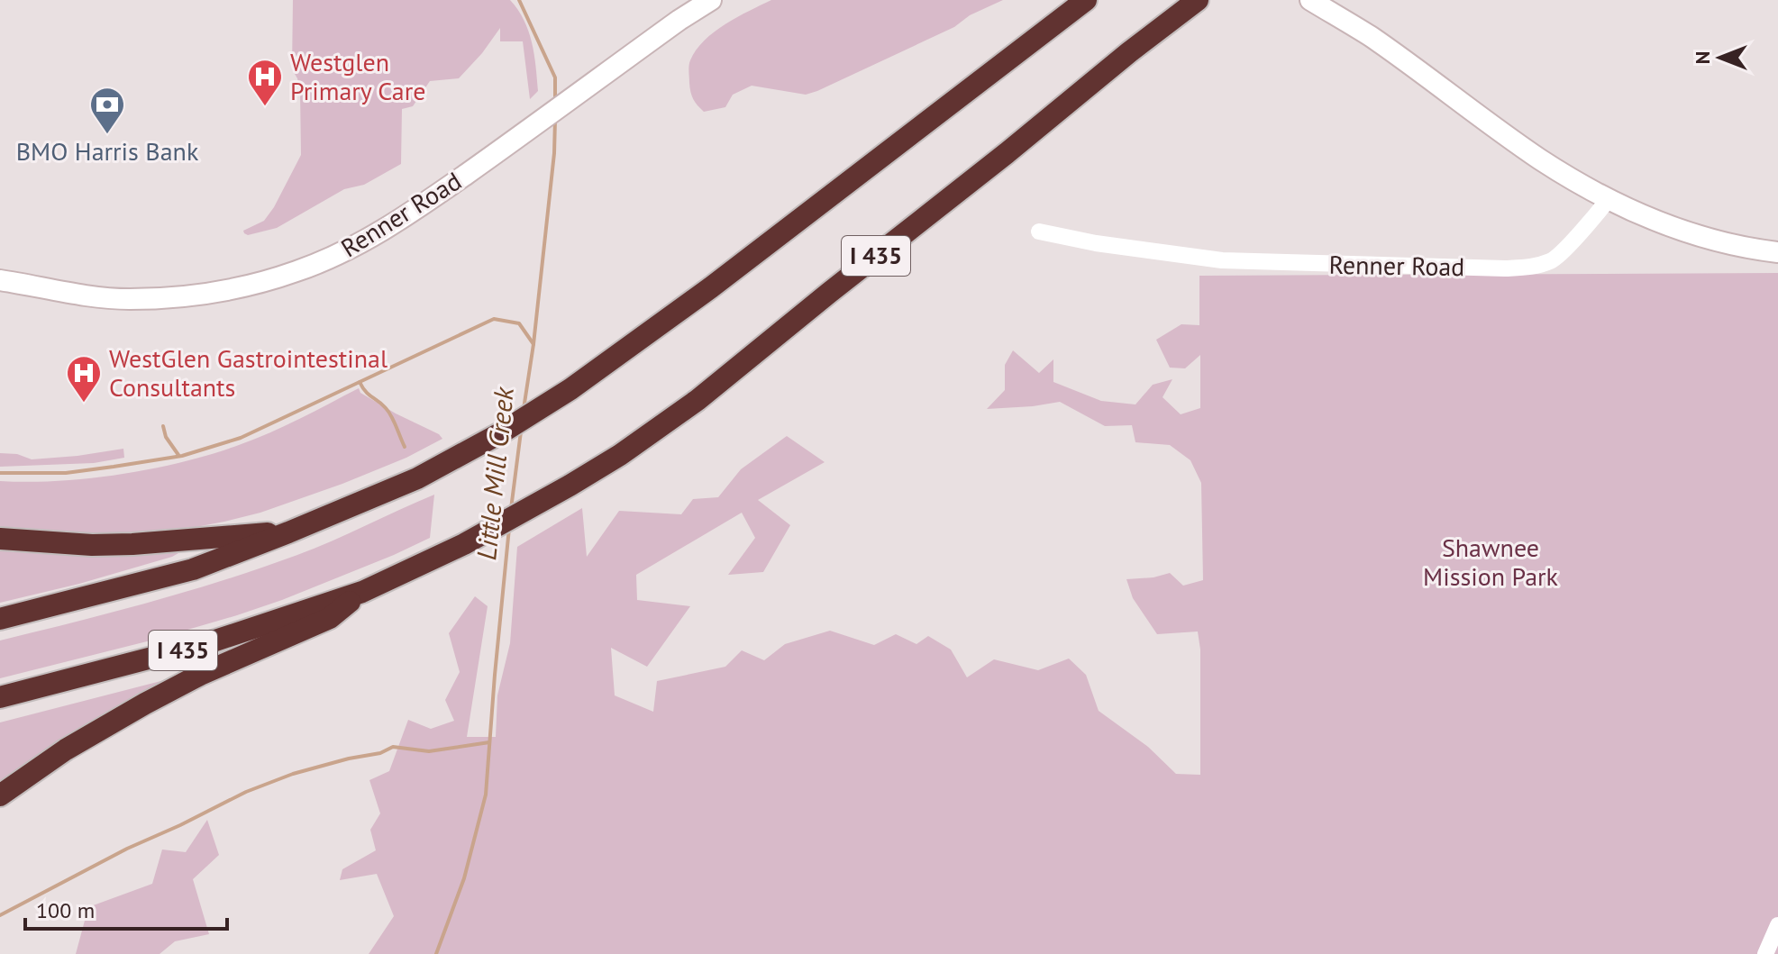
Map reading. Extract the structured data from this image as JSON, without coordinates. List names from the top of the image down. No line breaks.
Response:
{"streets":{"highway":["I 435"],"main road":["Renner Road"]},"water":["Little Mill Creek"],"parks":["Shawnee Mission Park"],"places":{"hospital":["Westglen Primary Care","WestGlen Gastrointestinal Consultants"],"bank":["BMO Harris Bank"]},"scale_bar":"100 m","north":"left"}
